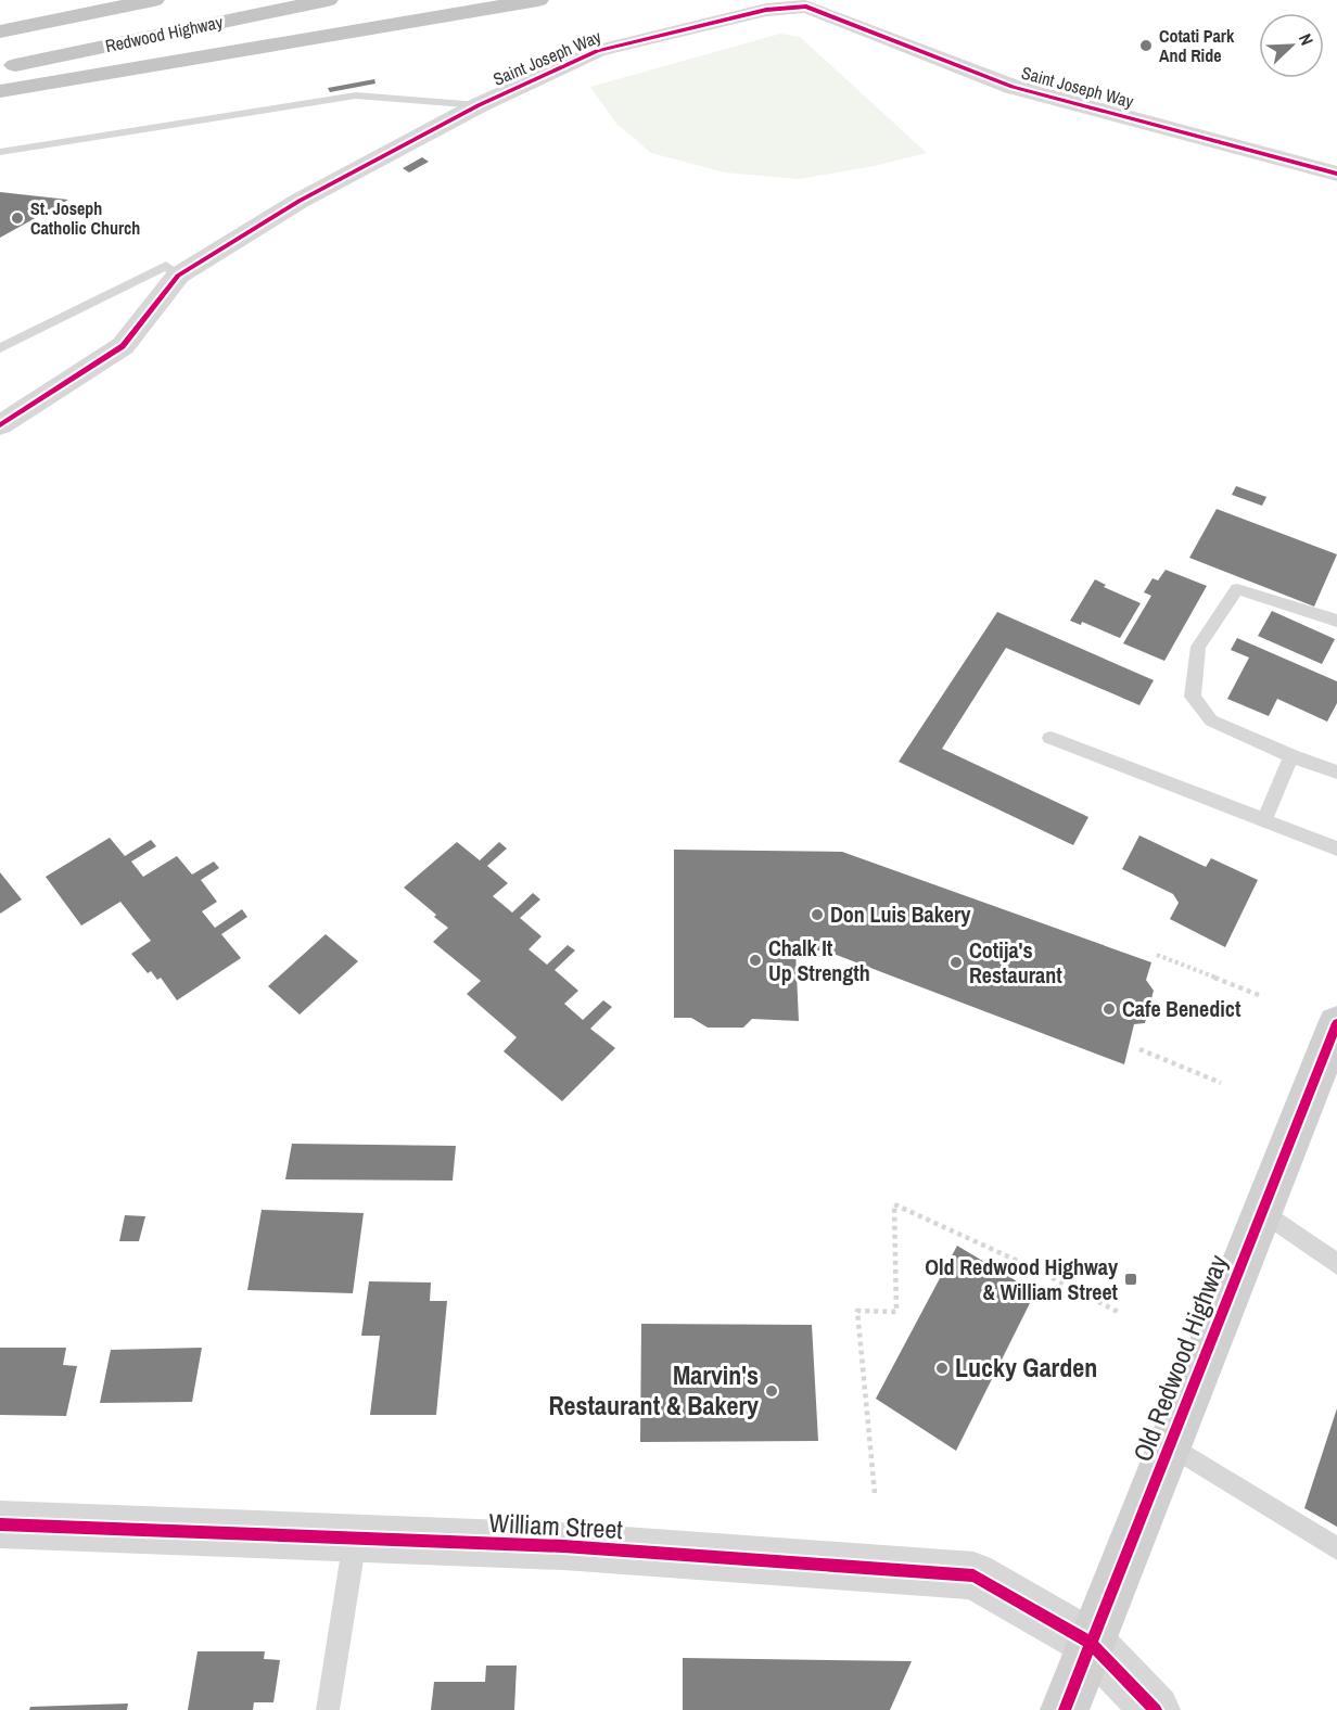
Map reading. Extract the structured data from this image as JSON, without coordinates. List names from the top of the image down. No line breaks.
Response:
{"streets":{"highway":["Redwood Highway"],"main road":["Old Redwood Highway"],"street":["Saint Joseph Way","William Street"]},"crossings":[["Old Redwood Highway","William Street"]],"places":{"other":["Cotati Park And Ride","St. Joseph Catholic Church","Don Luis Bakery","Chalk It Up Strength","Cotija's Restaurant","Cafe Benedict","Lucky Garden","Marvin's Restaurant & Bakery"],"transit":["Old Redwood Highway & William Street"]},"north":"top right"}
